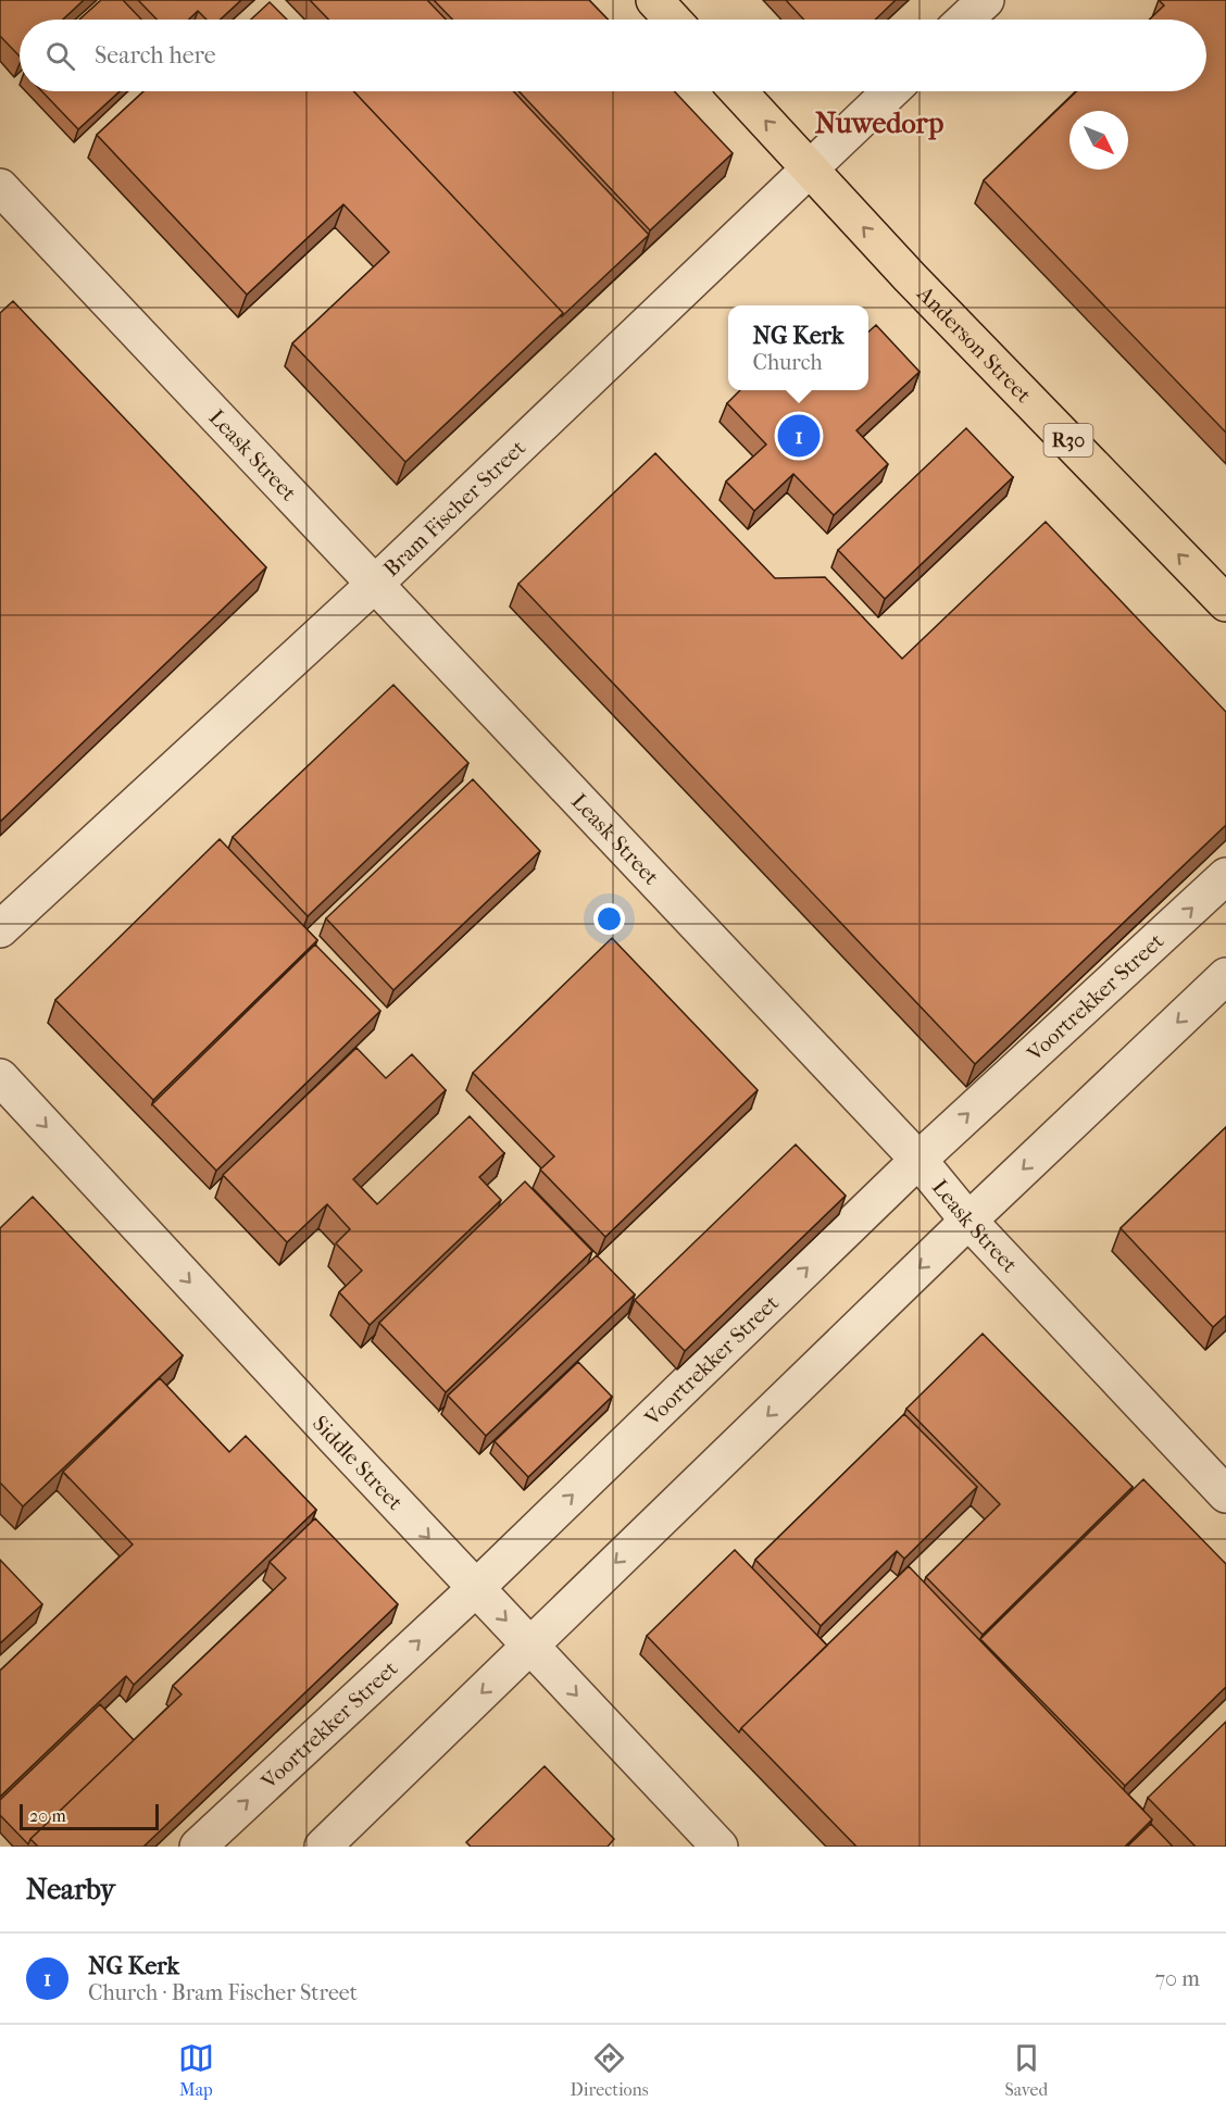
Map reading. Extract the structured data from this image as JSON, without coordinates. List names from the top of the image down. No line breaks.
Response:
{"streets":{"main road":["Anderson Street","R30"],"street":["Leask Street","Bram Fischer Street","Voortrekker Street","Siddle Street"]},"crossings":[["Anderson Street","Bram Fischer Street"],["Leask Street","Bram Fischer Street"],["Leask Street","Voortrekker Street"],["Voortrekker Street","Siddle Street"]],"one_way":["Anderson Street","Siddle Street"],"districts":["Nuwedorp"],"scale_bar":"20 m","north":"bottom right","page":{"search":"Search here","popup":["NG Kerk","Church"],"pins":"1","scale":"20 m","heading":"Nearby","list":[{"mark":"1","name":"NG Kerk","note":"Church · Bram Fischer Street","value":"70 m"}],"nav":["Map","Directions","Saved"]}}
